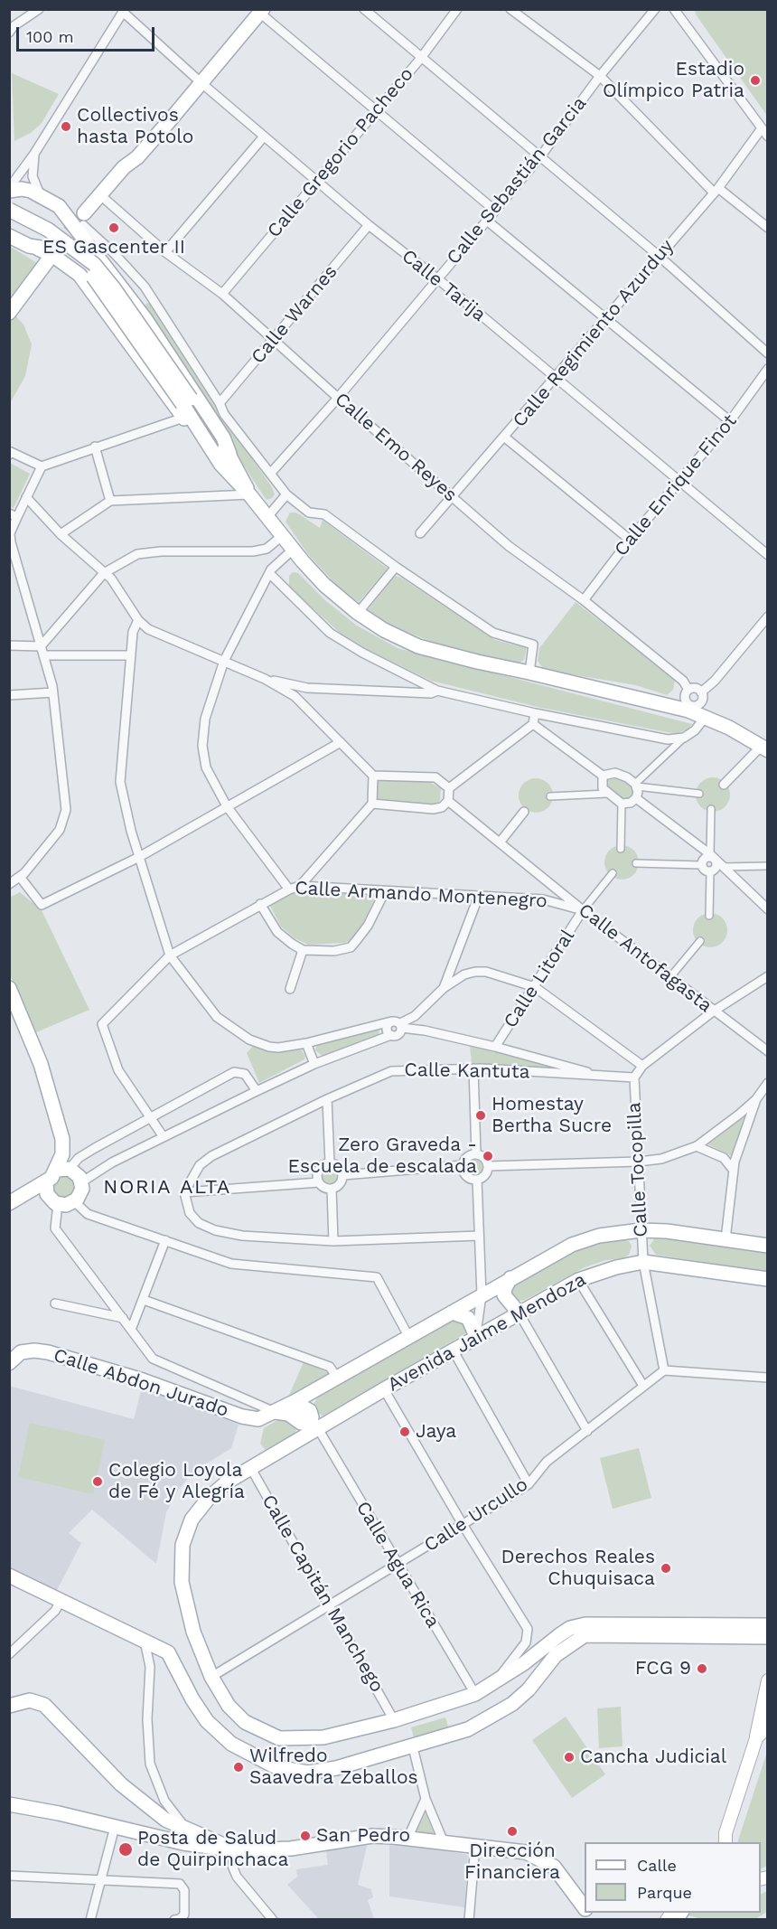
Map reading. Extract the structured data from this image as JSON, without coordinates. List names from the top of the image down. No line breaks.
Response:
{"streets":{"main road":["Avenida Jaime Mendoza","Calle Abdon Jurado"],"street":["Calle Gregorio Pacheco","Calle Sebastián Garcia","Calle Tarija","Calle Warnes","Calle Regimiento Azurduy","Calle Emo Reyes","Calle Enrique Finot","Calle Armando Montenegro","Calle Antofagasta","Calle Litoral","Calle Kantuta","Calle Tocopilla","Calle Urcullo","Calle Agua Rica","Calle Capitán Manchego"]},"crossings":[["Calle Gregorio Pacheco","Calle Tarija"],["Calle Gregorio Pacheco","Calle Emo Reyes"],["Calle Sebastián Garcia","Calle Tarija"],["Calle Sebastián Garcia","Calle Emo Reyes"],["Calle Tarija","Calle Warnes"],["Calle Tarija","Calle Regimiento Azurduy"],["Calle Tarija","Calle Enrique Finot"],["Calle Warnes","Calle Emo Reyes"],["Calle Regimiento Azurduy","Calle Emo Reyes"],["Calle Emo Reyes","Calle Enrique Finot"],["Calle Armando Montenegro","Calle Antofagasta"],["Calle Armando Montenegro","Calle Litoral"],["Calle Antofagasta","Calle Litoral"],["Calle Kantuta","Calle Tocopilla"],["Calle Tocopilla","Avenida Jaime Mendoza"],["Calle Tocopilla","Calle Urcullo"],["Avenida Jaime Mendoza","Calle Abdon Jurado"],["Avenida Jaime Mendoza","Calle Urcullo"],["Avenida Jaime Mendoza","Calle Agua Rica"],["Avenida Jaime Mendoza","Calle Capitán Manchego"],["Calle Abdon Jurado","Calle Agua Rica"],["Calle Urcullo","Calle Agua Rica"],["Calle Urcullo","Calle Capitán Manchego"]],"districts":["NORIA ALTA"],"places":["Estadio Olímpico Patria","Collectivos hasta Potolo","ES Gascenter II","Homestay Bertha Sucre","Zero Graveda - Escuela de escalada","Jaya","Colegio Loyola de Fé y Alegría","Derechos Reales Chuquisaca","FCG 9","Cancha Judicial","Wilfredo Saavedra Zeballos","Dirección Financiera","San Pedro","Posta de Salud de Quirpinchaca"],"legend":["Calle","Parque"],"scale_bar":"100 m"}
